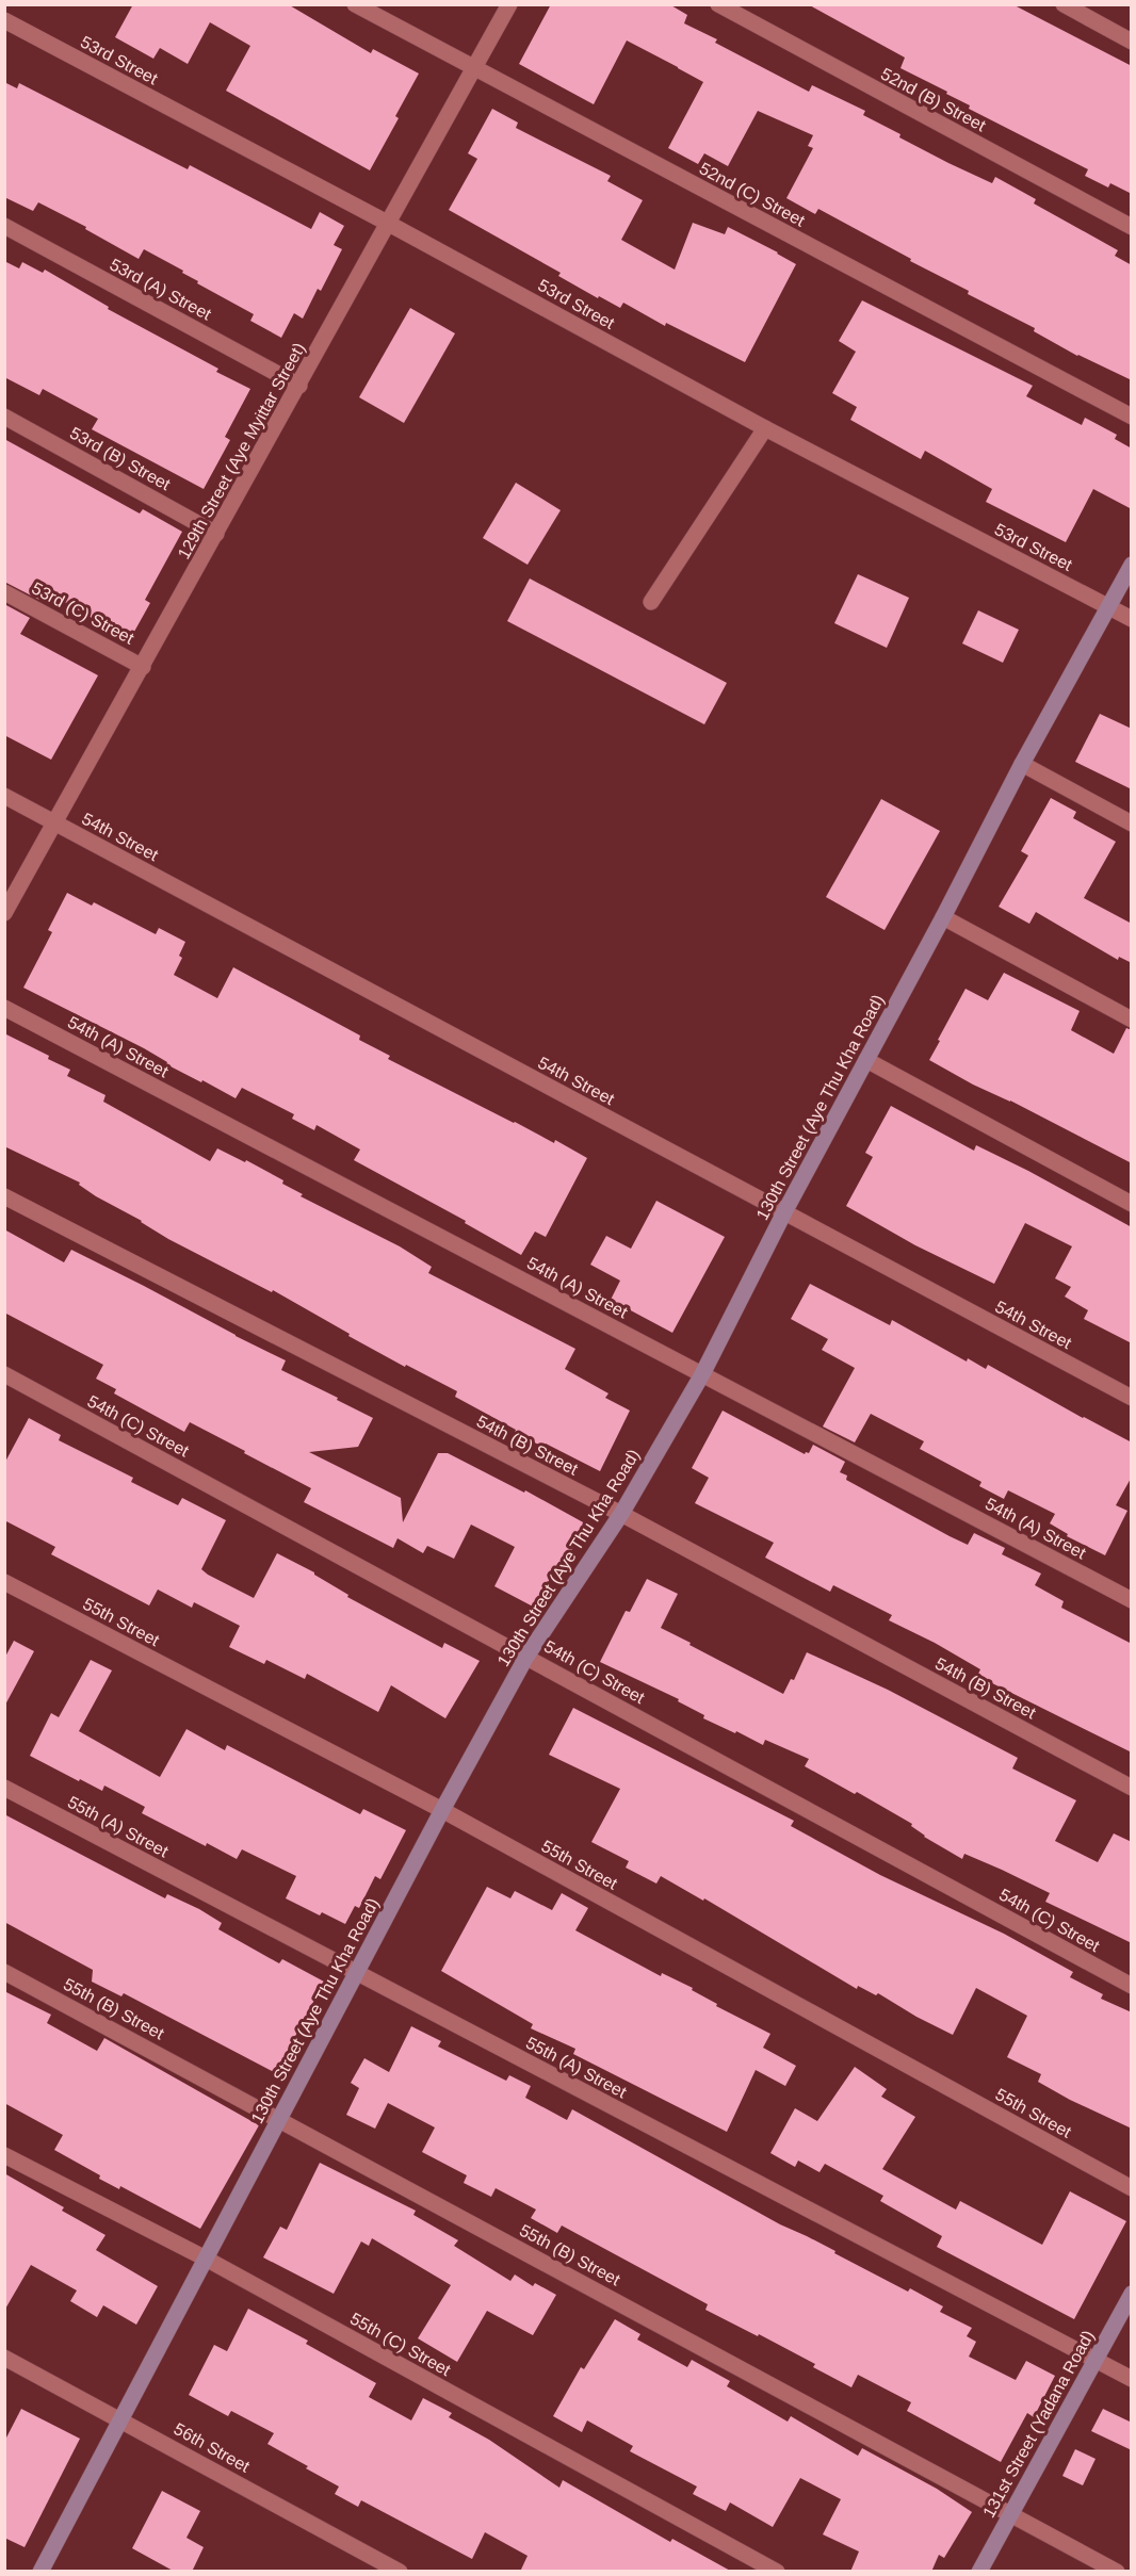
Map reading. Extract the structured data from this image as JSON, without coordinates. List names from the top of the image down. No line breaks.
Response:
{"streets":{"street":["53rd Street","52nd (B) Street","52nd (C) Street","53rd (A) Street","129th Street (Aye Myittar Street)","53rd (B) Street","53rd (C) Street","54th Street","54th (A) Street","130th Street (Aye Thu Kha Road)","54th (C) Street","54th (B) Street","55th Street","55th (A) Street","55th (B) Street","55th (C) Street","131st Street (Yadana Road)","56th Street"]},"crossings":[["53rd Street","129th Street (Aye Myittar Street)"],["53rd Street","130th Street (Aye Thu Kha Road)"],["52nd (C) Street","129th Street (Aye Myittar Street)"],["53rd (A) Street","129th Street (Aye Myittar Street)"],["129th Street (Aye Myittar Street)","53rd (B) Street"],["129th Street (Aye Myittar Street)","53rd (C) Street"],["129th Street (Aye Myittar Street)","54th Street"],["54th Street","130th Street (Aye Thu Kha Road)"],["54th (A) Street","130th Street (Aye Thu Kha Road)"],["130th Street (Aye Thu Kha Road)","54th (C) Street"],["130th Street (Aye Thu Kha Road)","54th (B) Street"],["130th Street (Aye Thu Kha Road)","55th Street"],["130th Street (Aye Thu Kha Road)","55th (A) Street"],["130th Street (Aye Thu Kha Road)","55th (B) Street"],["130th Street (Aye Thu Kha Road)","55th (C) Street"],["130th Street (Aye Thu Kha Road)","56th Street"],["55th (A) Street","131st Street (Yadana Road)"],["55th (B) Street","131st Street (Yadana Road)"]]}
